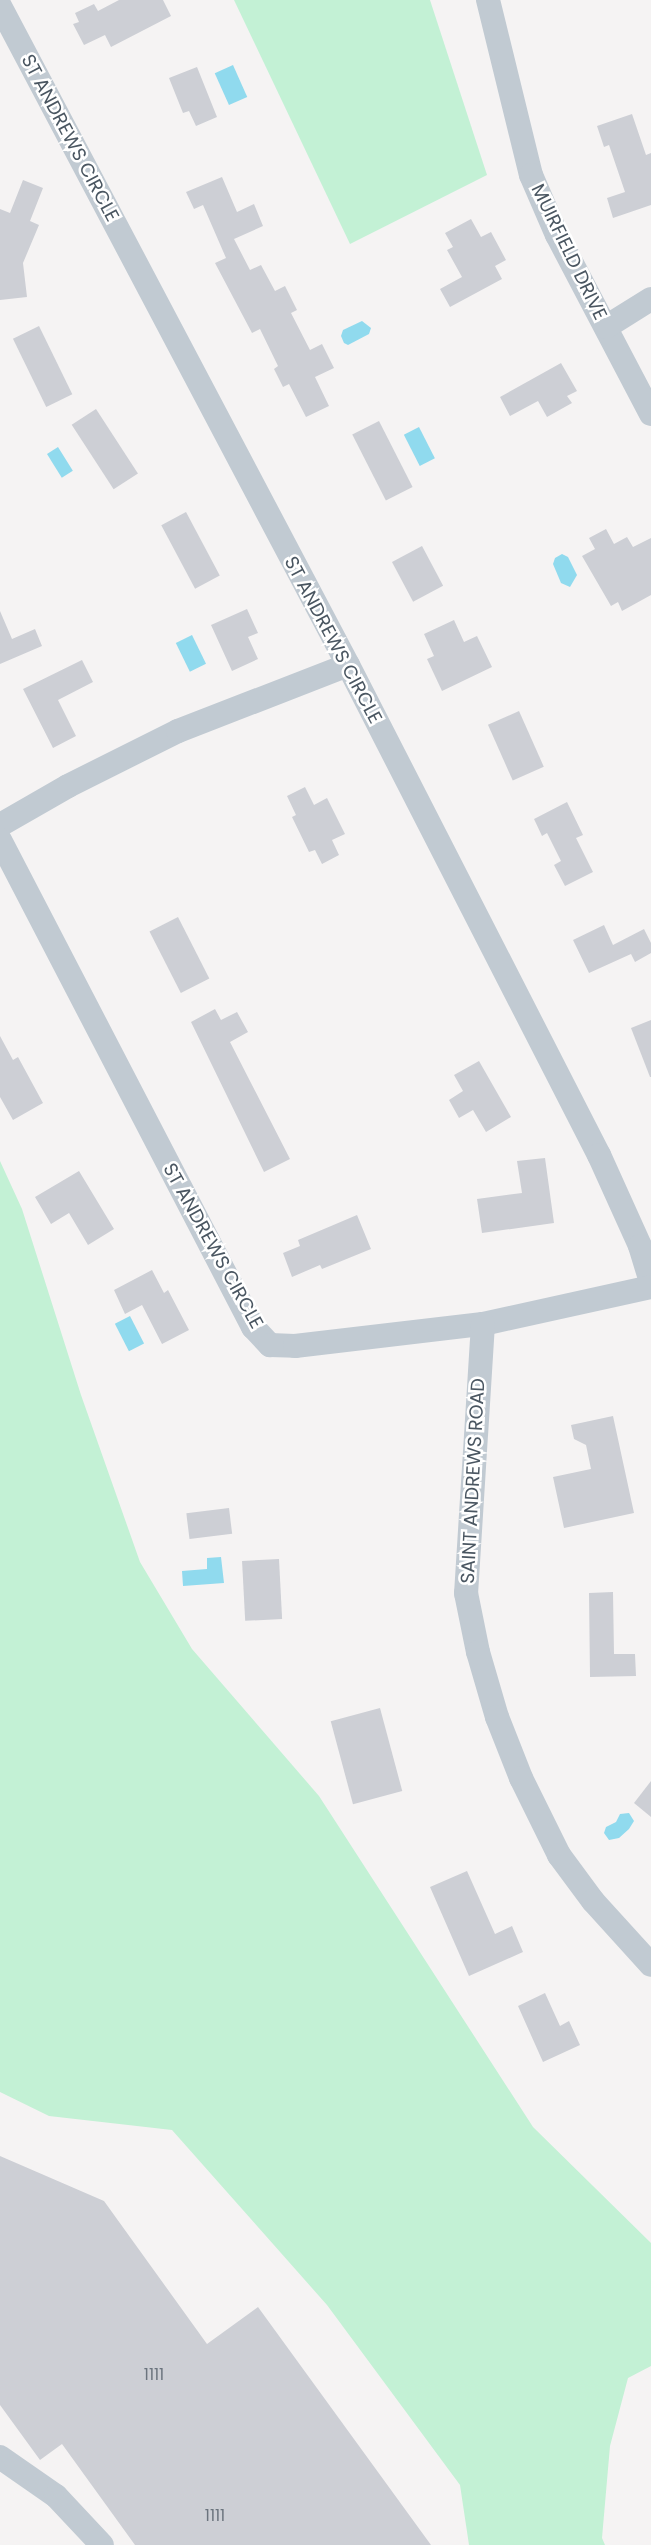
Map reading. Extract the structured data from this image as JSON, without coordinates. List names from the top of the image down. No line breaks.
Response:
{"streets":{"street":["ST ANDREWS CIRCLE","MUIRFIELD DRIVE","SAINT ANDREWS ROAD"]},"crossings":[["ST ANDREWS CIRCLE","SAINT ANDREWS ROAD"]],"house_numbers":["1111","1111"]}
